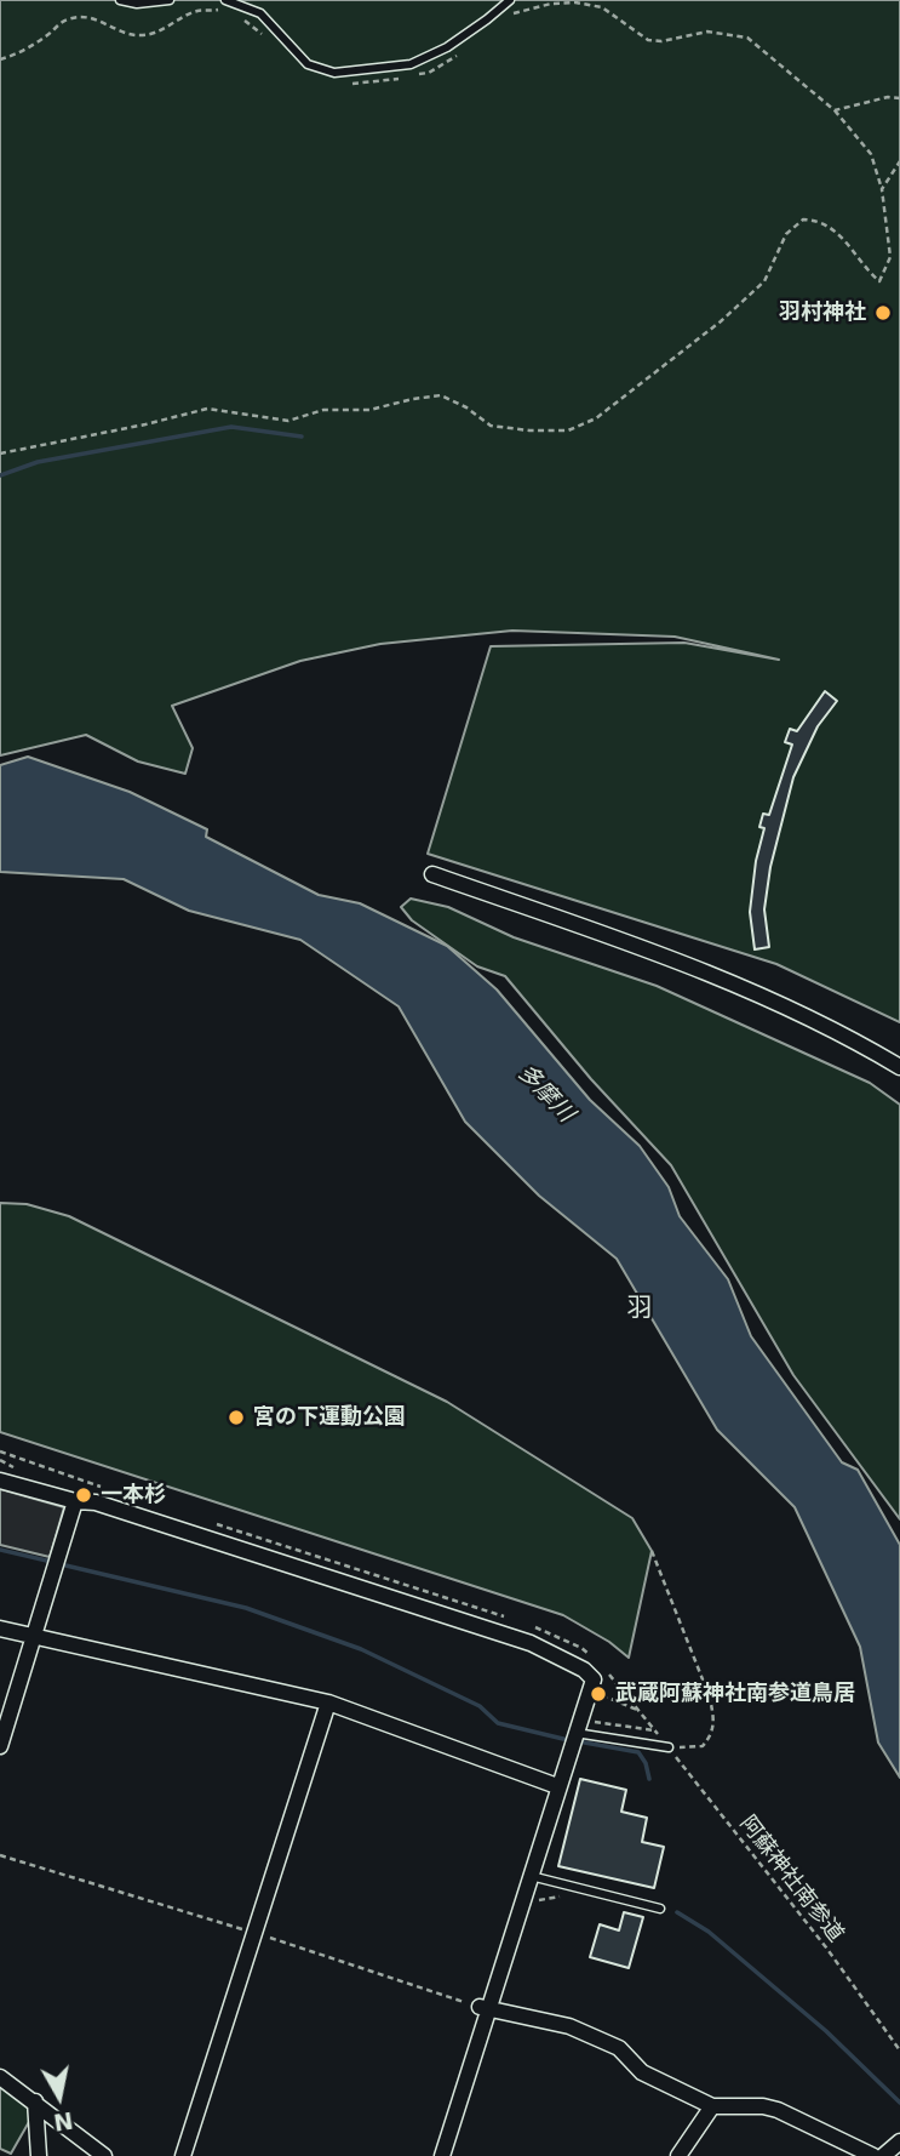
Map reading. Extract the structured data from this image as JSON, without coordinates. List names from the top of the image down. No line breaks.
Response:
{"streets":{"path":["阿蘇神社南参道"]},"districts":["羽"],"water":["多摩川"],"places":["羽村神社","宮の下運動公園","一本杉","武蔵阿蘇神社南参道鳥居"],"north":"bottom"}
